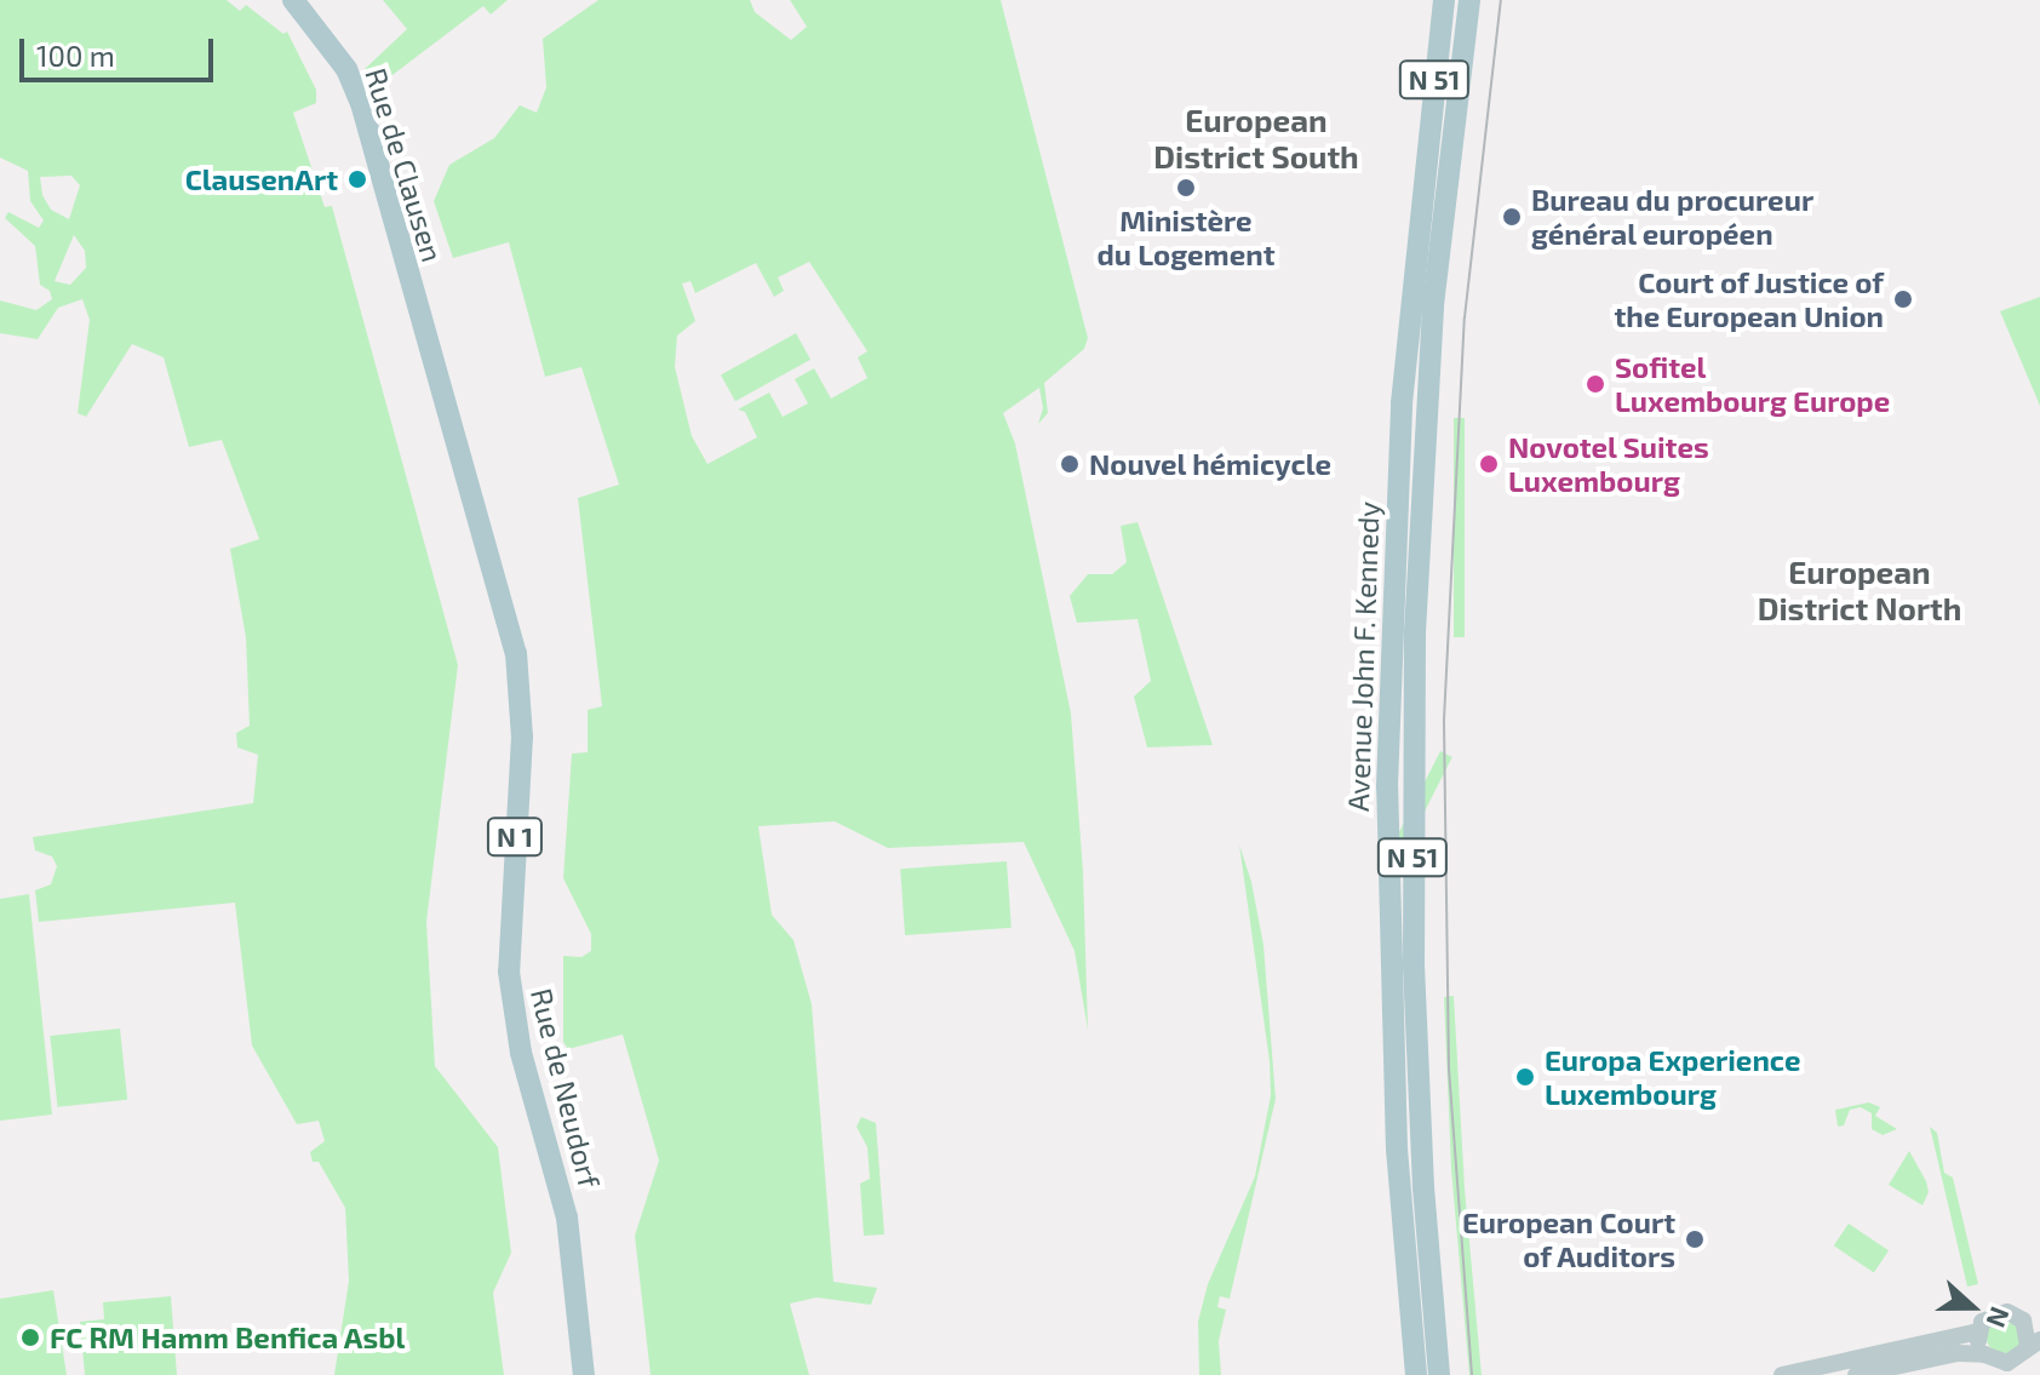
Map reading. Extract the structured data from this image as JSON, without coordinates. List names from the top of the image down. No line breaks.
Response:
{"streets":{"main road":["N 51","Rue de Clausen","Avenue John F. Kennedy","N 1","Rue de Neudorf"]},"crossings":[["Rue de Clausen","Rue de Neudorf"]],"districts":["European District South","European District North"],"places":["ClausenArt","Ministère du Logement","Bureau du procureur général européen","Court of Justice of the European Union","Sofitel Luxembourg Europe","Nouvel hémicycle","Novotel Suites Luxembourg","Europa Experience Luxembourg","European Court of Auditors","FC RM Hamm Benfica Asbl"],"scale_bar":"100 m","north":"right"}
